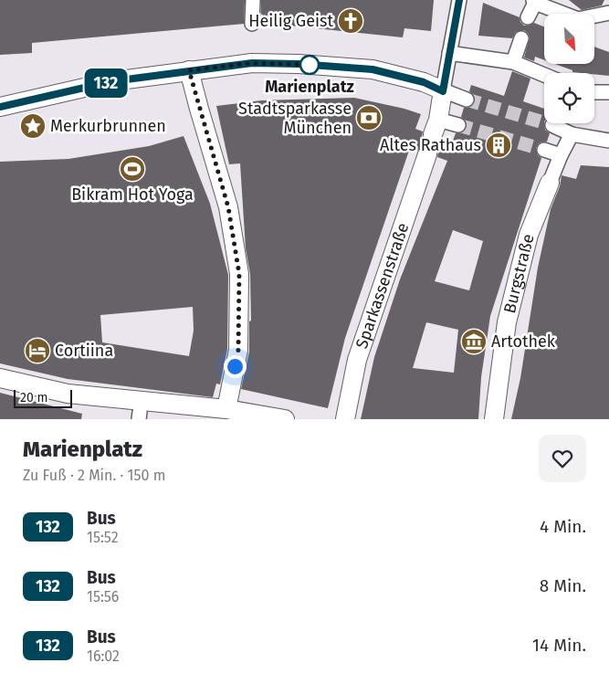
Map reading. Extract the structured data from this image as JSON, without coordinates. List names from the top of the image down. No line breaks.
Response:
{"streets":{"street":["Burgstraße","Sparkassenstraße"]},"places":{"church":["Heilig Geist"],"other":["Marienplatz"],"bank":["Stadtsparkasse München"],"place":["Merkurbrunnen"],"building":["Altes Rathaus"],"sports":["Bikram Hot Yoga"],"museum":["Artothek"],"hotel":["Cortiina"]},"lines":["bus line 132"],"scale_bar":"20 m","north":"bottom right","page":{"on_map":"132","scale":"20 m","heading":["Marienplatz","Zu Fuß · 2 Min. · 150 m"],"list":[{"mark":"132","name":"Bus","note":"15:52","value":"4 Min."},{"mark":"132","name":"Bus","note":"15:56","value":"8 Min."},{"mark":"132","name":"Bus","note":"16:02","value":"14 Min."}]}}
